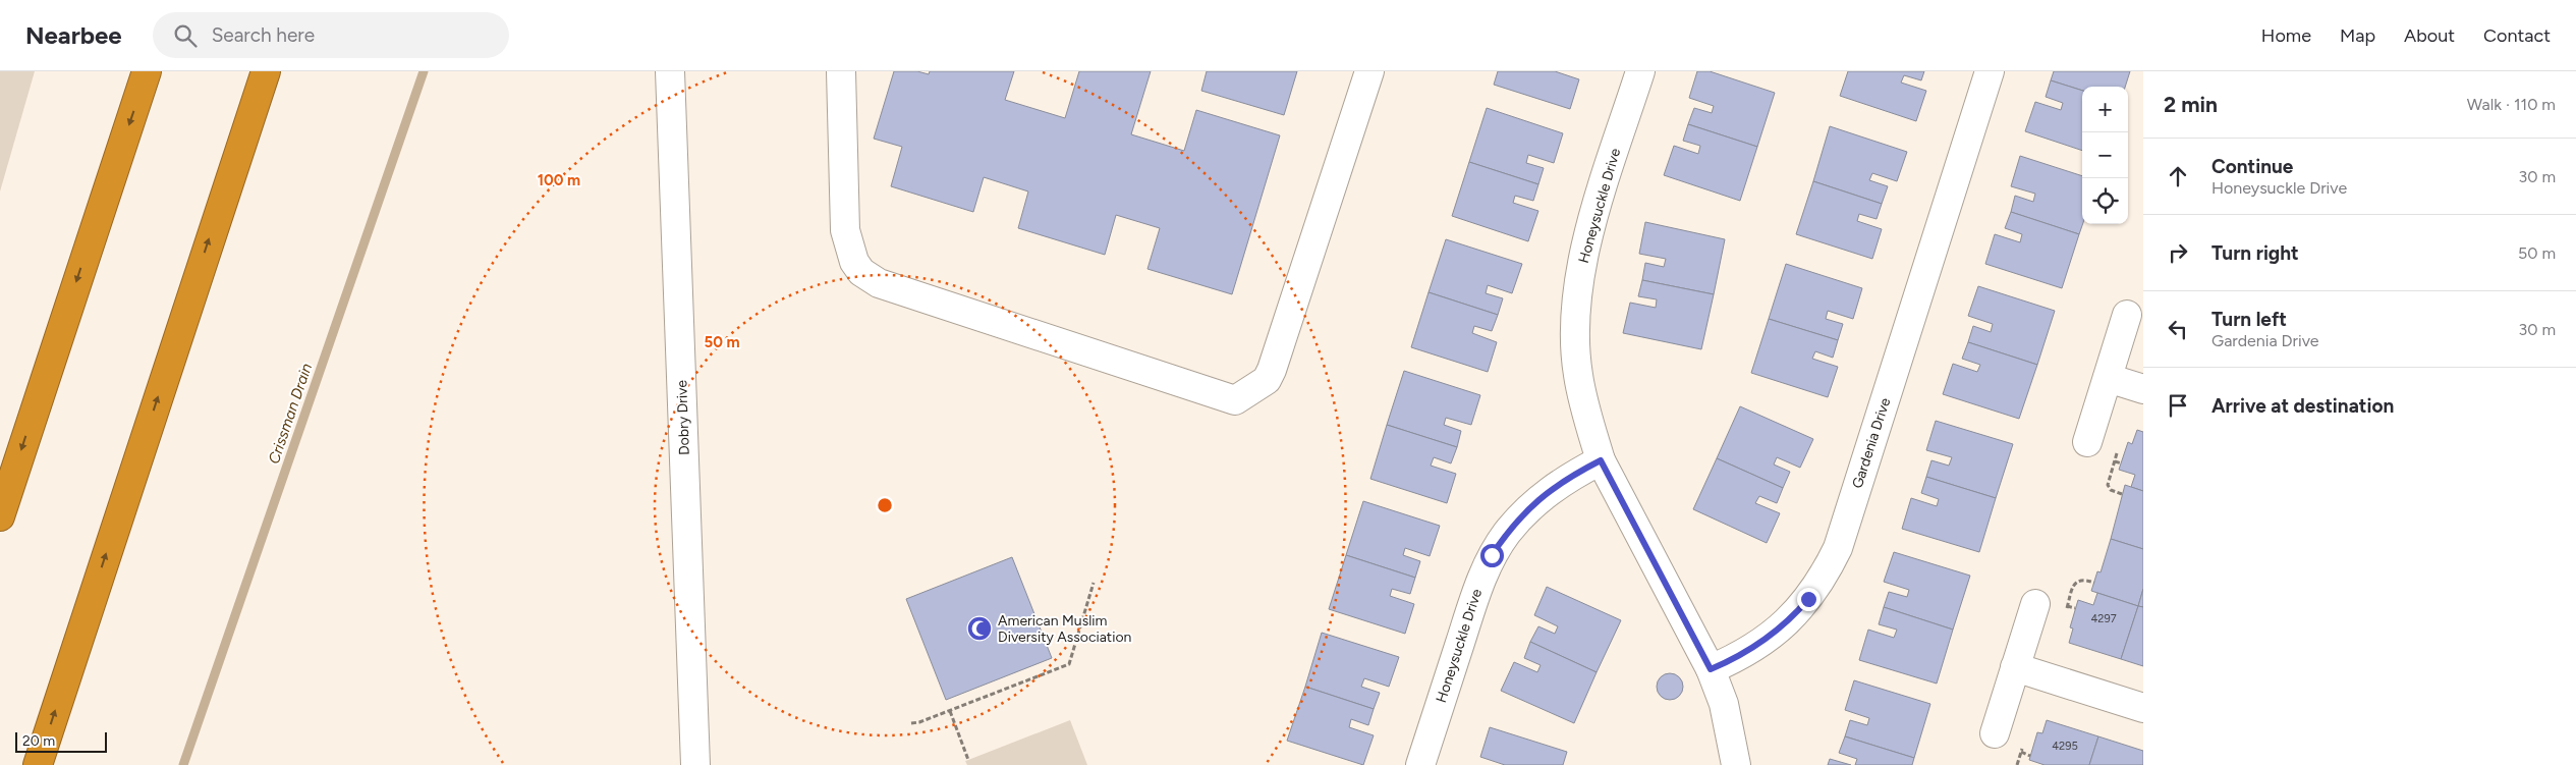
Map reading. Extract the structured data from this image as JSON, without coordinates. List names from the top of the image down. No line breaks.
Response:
{"streets":{"street":["Honeysuckle Drive","Dobry Drive","Gardenia Drive"]},"water":["Crissman Drain"],"places":{"mosque":["American Muslim Diversity Association"]},"house_numbers":["4297","4295"],"scale_bar":"20 m","page":{"header":"Nearbee","search":"Search here","nav":["Home","Map","About","Contact"],"heading":["2 min","Walk · 110 m"],"map_buttons":["+","−"],"list":[["Continue","Honeysuckle Drive","30 m"],["Turn right","50 m"],["Turn left","Gardenia Drive","30 m"],"Arrive at destination"],"scale":"20 m"},"rings":["100 m","50 m"]}
